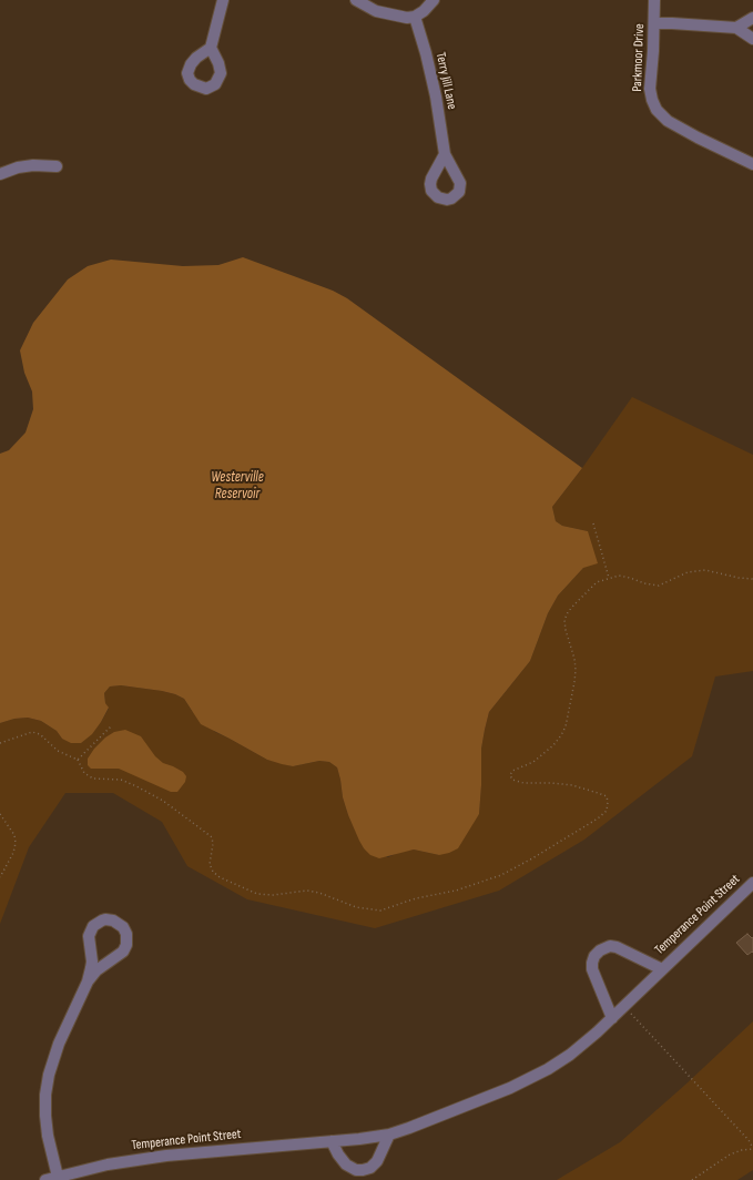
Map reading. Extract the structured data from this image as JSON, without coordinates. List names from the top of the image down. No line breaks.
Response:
{"streets":{"street":["Parkmoor Drive","Terry Jill Lane","Temperance Point Street"]},"water":["Westerville Reservoir"]}
